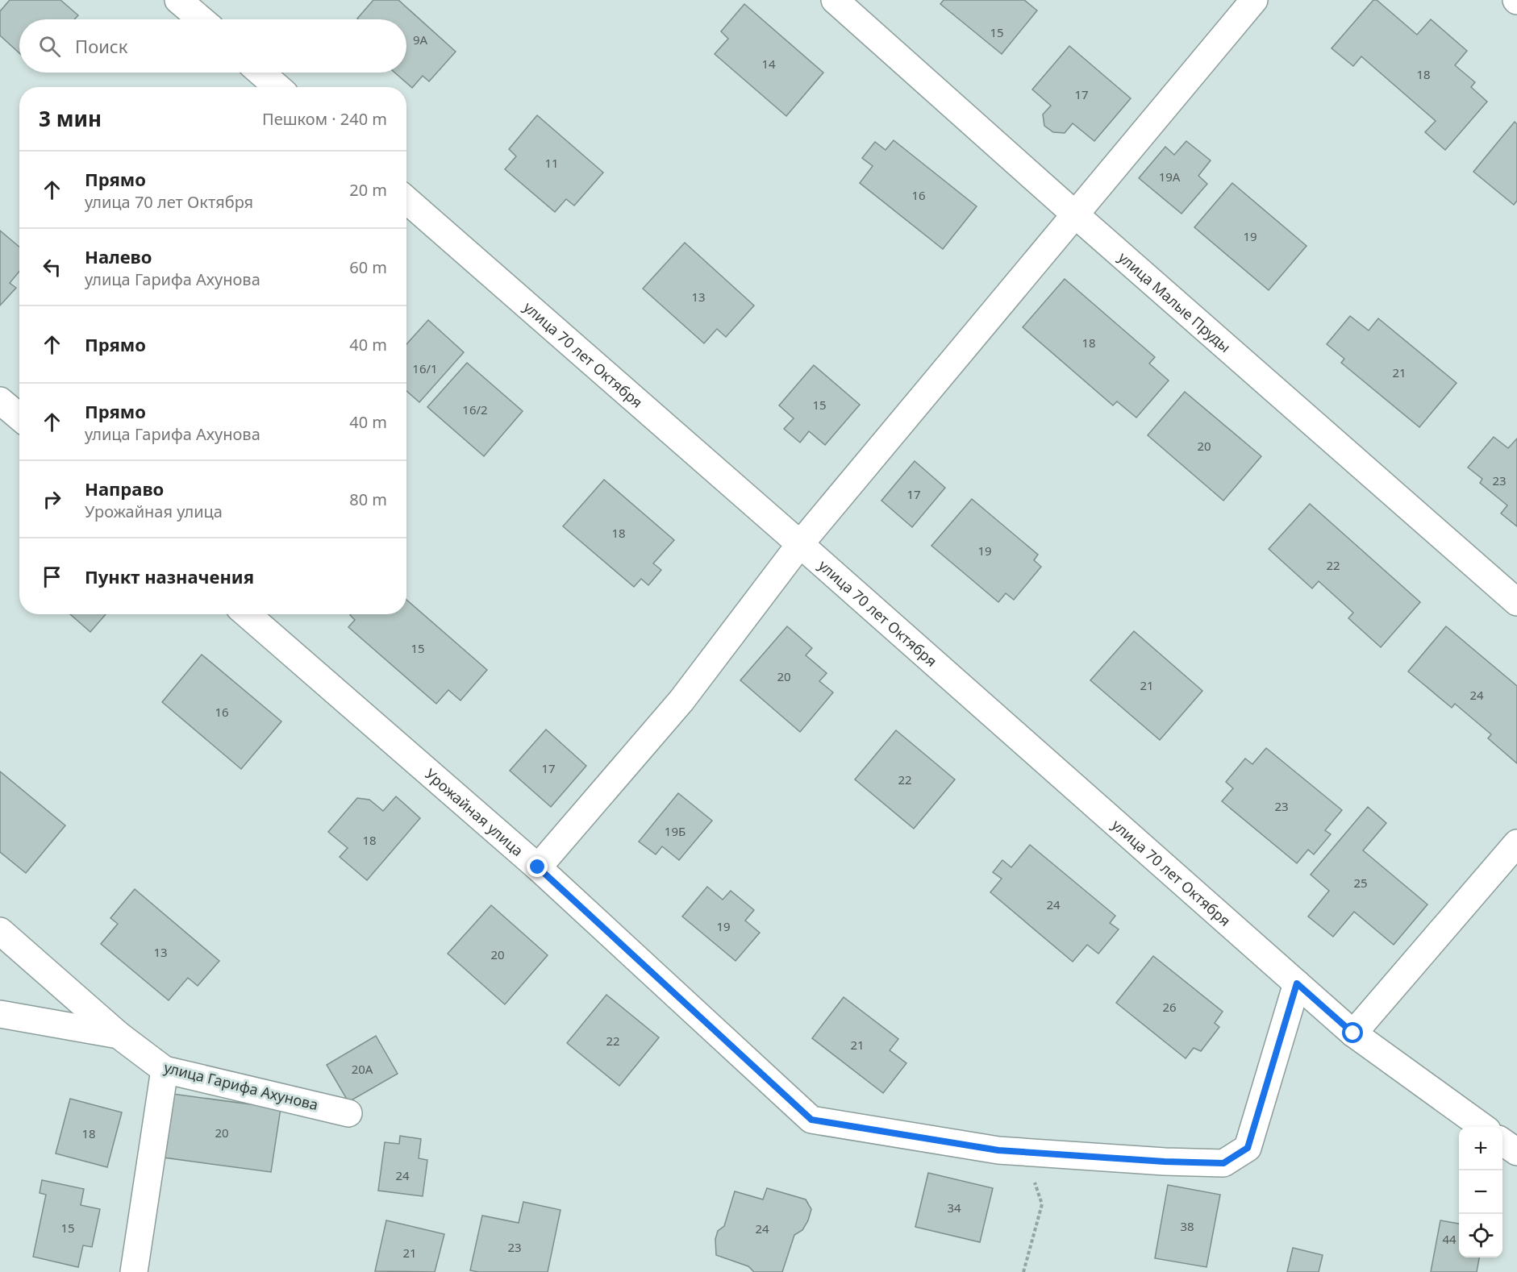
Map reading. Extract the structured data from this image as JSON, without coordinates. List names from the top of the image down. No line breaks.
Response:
{"streets":{"street":["улица Малые Пруды","улица 70 лет Октября","Урожайная улица","улица Гарифа Ахунова"]},"crossings":[["улица 70 лет Октября","Урожайная улица"]],"house_numbers":["15","9А","14","18","17","11","19А","16","19","13","18","16/1","21","15","16/2","20","23","17","18","19","22","15","20","21","24","16","17","22","23","19Б","18","25","24","19","13","20","26","22","21","20А","20","18","24","34","38","15","24","44","23","21"],"page":{"search":"Поиск","heading":["3 мин","Пешком · 240 m"],"list":[["Прямо","улица 70 лет Октября","20 m"],["Налево","улица Гарифа Ахунова","60 m"],["Прямо","40 m"],["Прямо","улица Гарифа Ахунова","40 m"],["Направо","Урожайная улица","80 m"],"Пункт назначения"],"map_buttons":["+","−"]}}
